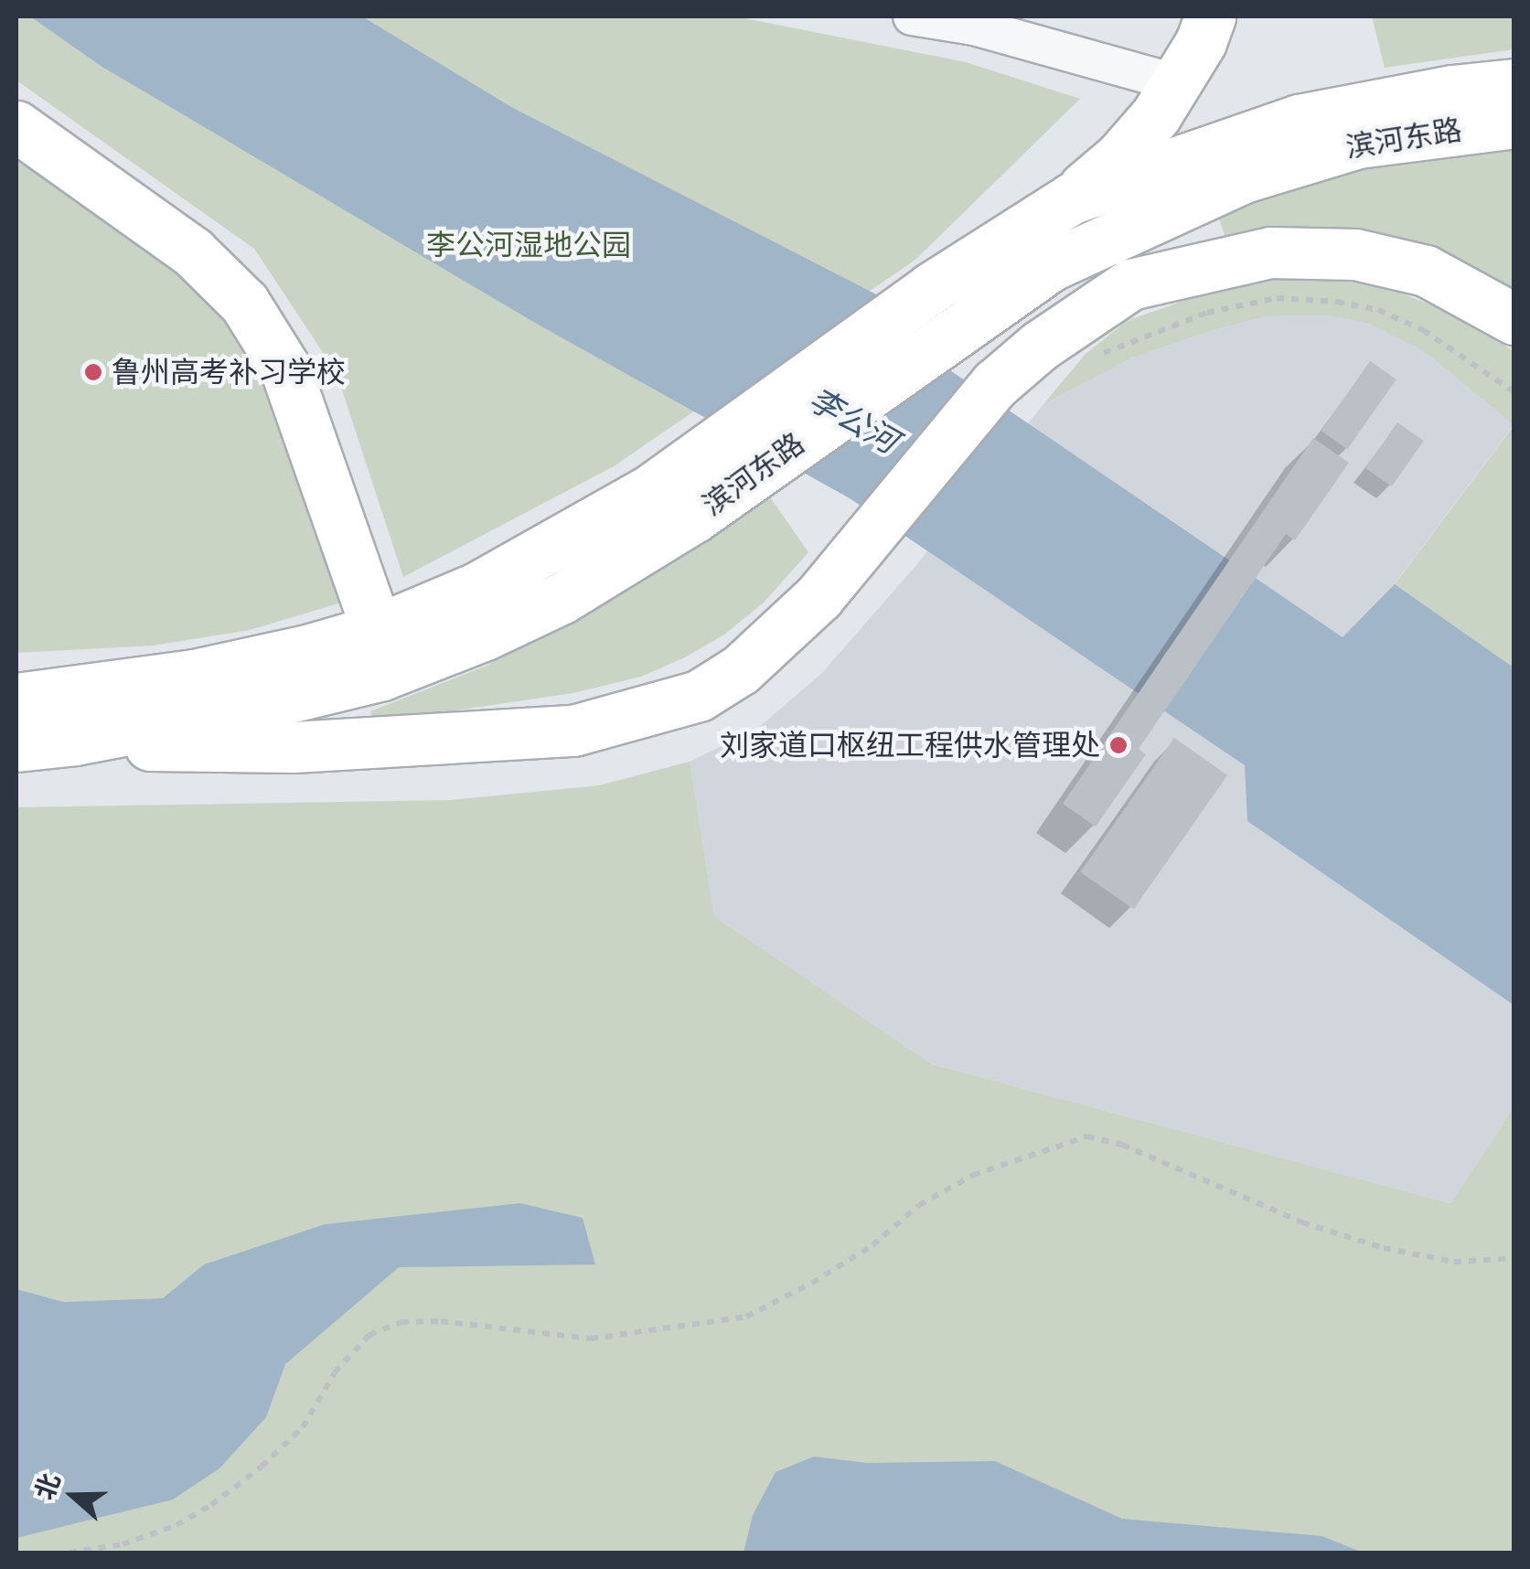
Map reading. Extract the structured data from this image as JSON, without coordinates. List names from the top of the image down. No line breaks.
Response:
{"streets":{"main road":["滨河东路"]},"water":["李公河"],"parks":["李公河湿地公园"],"places":["鲁州高考补习学校","刘家道口枢纽工程供水管理处"],"north":"left"}
